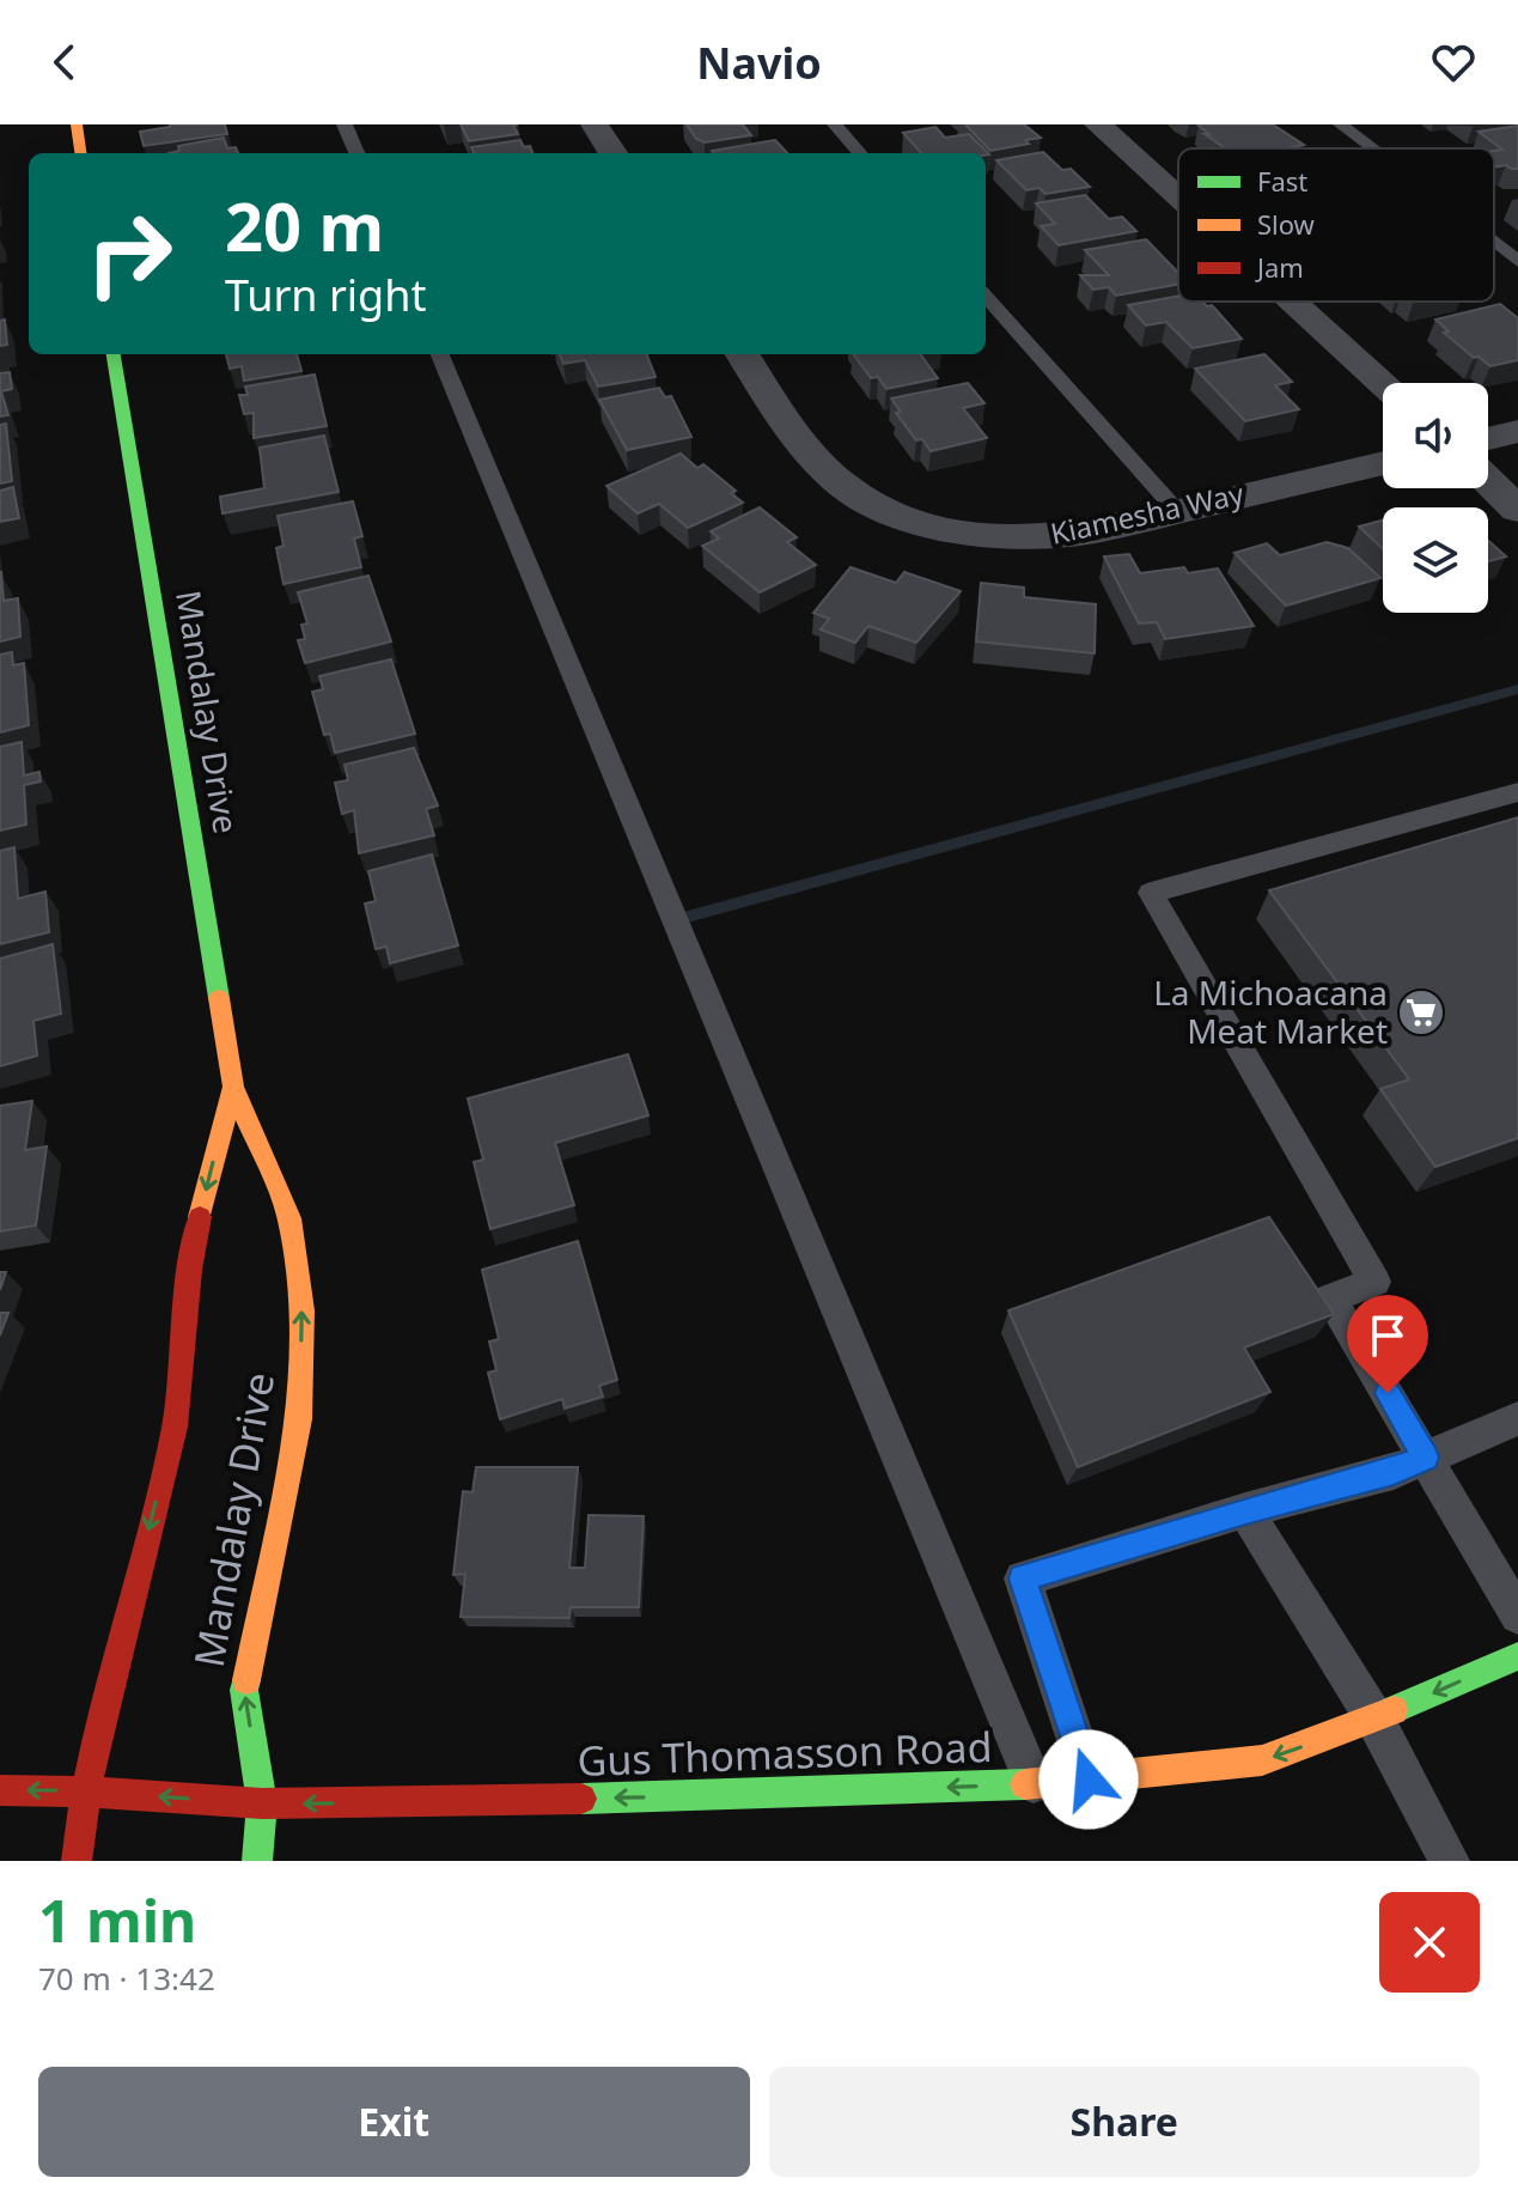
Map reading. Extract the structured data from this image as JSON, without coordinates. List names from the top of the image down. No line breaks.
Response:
{"streets":{"street":["Kiamesha Way","Mandalay Drive","Gus Thomasson Road"]},"crossings":[["Mandalay Drive","Gus Thomasson Road"]],"one_way":["Gus Thomasson Road"],"places":{"supermarket":["La Michoacana Meat Market"]},"legend":["Fast","Slow","Jam"],"page":{"header":"Navio","turn":["20 m","Turn right"],"heading":["1 min","70 m · 13:42"],"buttons":["Exit","Share"]}}
